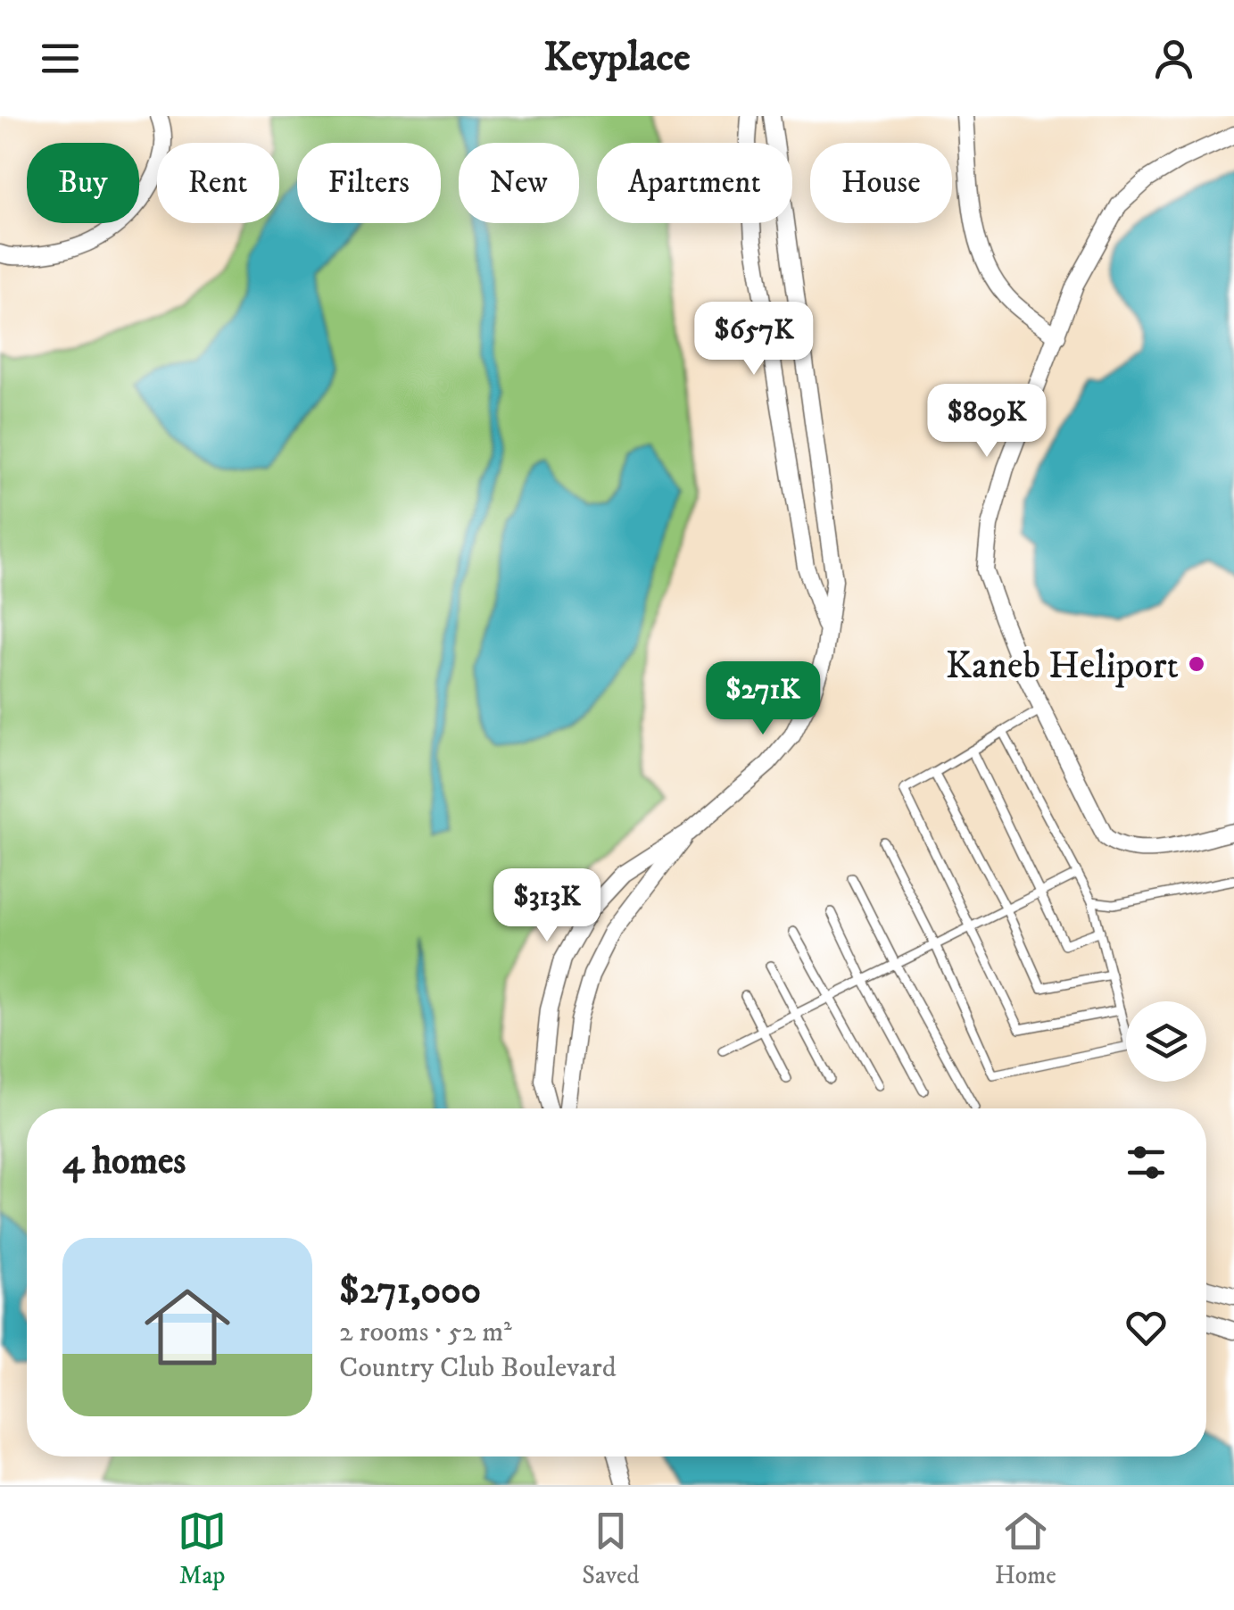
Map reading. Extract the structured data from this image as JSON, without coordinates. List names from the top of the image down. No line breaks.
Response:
{"places":["Kaneb Heliport"],"page":{"header":"Keyplace","chip":["Buy","Rent","Filters","New","Apartment","House"],"price":["$657K","$809K","$271K","$313K"],"heading":"4 homes","list":[{"name":"$271,000","note":"2 rooms · 52 m² · Country Club Boulevard"}],"tabs":["Map","Saved","Home"]}}
